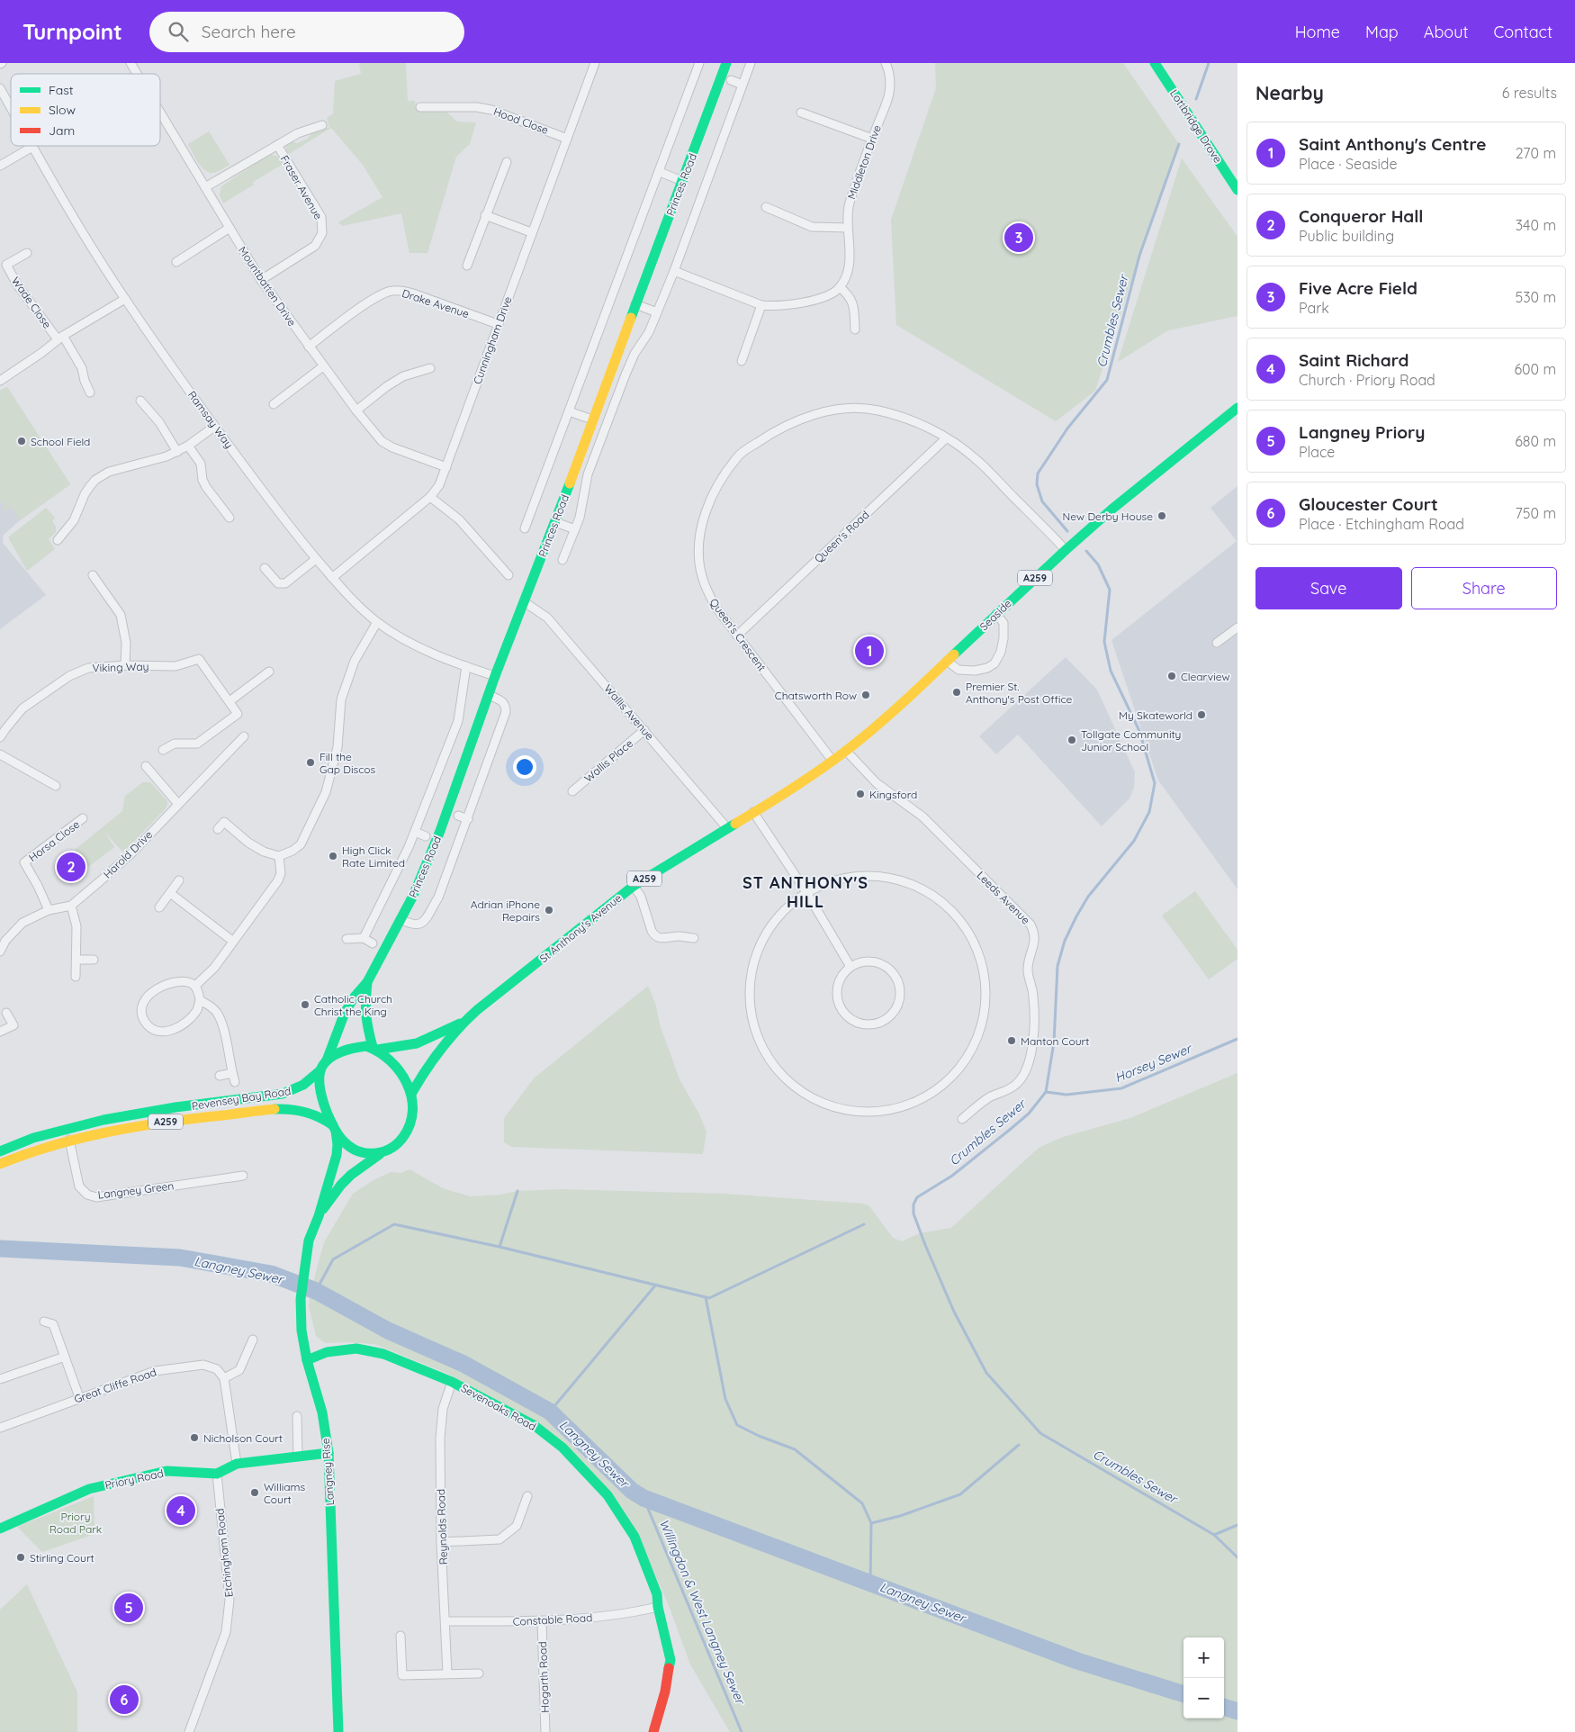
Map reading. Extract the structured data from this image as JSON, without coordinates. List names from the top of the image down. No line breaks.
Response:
{"streets":{"main road":["Lottbridge Drove","Princes Road","A259","Seaside","St Anthony's Avenue","Pevensey Bay Road","Sevenoaks Road","Langney Rise","Priory Road"],"street":["Hood Close","Middleton Drive","Fraser Avenue","Mountbatten Drive","Wade Close","Drake Avenue","Cunningham Drive","Ramsay Way","Queen's Road","Queen's Crescent","Viking Way","Wallis Avenue","Wallis Place","Horsa Close","Harold Drive","Leeds Avenue","Langney Green","Great Cliffe Road","Reynolds Road","Etchingham Road","Constable Road","Hogarth Road"]},"crossings":[["Hood Close","Cunningham Drive"],["Princes Road","Ramsay Way"],["Princes Road","Wallis Avenue"],["Princes Road","St Anthony's Avenue"],["Princes Road","Pevensey Bay Road"],["Princes Road","Langney Rise"],["Fraser Avenue","Mountbatten Drive"],["Mountbatten Drive","Drake Avenue"],["Mountbatten Drive","Cunningham Drive"],["Wade Close","Ramsay Way"],["Drake Avenue","Cunningham Drive"],["Cunningham Drive","Ramsay Way"],["Queen's Road","Queen's Crescent"],["Seaside","Queen's Crescent"],["Seaside","Leeds Avenue"],["Seaside","St Anthony's Avenue"],["Queen's Crescent","Leeds Avenue"],["Queen's Crescent","St Anthony's Avenue"],["Wallis Avenue","Wallis Place"],["Wallis Avenue","St Anthony's Avenue"],["Horsa Close","Harold Drive"],["Leeds Avenue","St Anthony's Avenue"],["St Anthony's Avenue","Pevensey Bay Road"],["St Anthony's Avenue","Langney Rise"],["Pevensey Bay Road","Langney Green"],["Pevensey Bay Road","Langney Rise"],["Sevenoaks Road","Langney Rise"],["Sevenoaks Road","Reynolds Road"],["Sevenoaks Road","Constable Road"],["Priory Road","Etchingham Road"],["Reynolds Road","Constable Road"],["Constable Road","Hogarth Road"]],"districts":["ST ANTHONY'S HILL"],"water":["Crumbles Sewer","Horsey Sewer","Langney Sewer","Willingdon & West Langney Sewer"],"parks":["Priory Road Park"],"places":["School Field","New Derby House","Clearview","Premier St. Anthony's Post Office","Chatsworth Row","My Skateworld","Tollgate Community Junior School","Fill the Gap Discos","Kingsford","High Click Rate Limited","Adrian iPhone Repairs","Catholic Church Christ the King","Manton Court","Nicholson Court","Williams Court","Stirling Court"],"legend":["Fast","Slow","Jam"],"page":{"header":"Turnpoint","search":"Search here","nav":["Home","Map","About","Contact"],"heading":["Nearby","6 results"],"list":[{"mark":"1","name":"Saint Anthony's Centre","note":"Place · Seaside","value":"270 m"},{"mark":"2","name":"Conqueror Hall","note":"Public building","value":"340 m"},{"mark":"3","name":"Five Acre Field","note":"Park","value":"530 m"},{"mark":"4","name":"Saint Richard","note":"Church · Priory Road","value":"600 m"},{"mark":"5","name":"Langney Priory","note":"Place","value":"680 m"},{"mark":"6","name":"Gloucester Court","note":"Place · Etchingham Road","value":"750 m"}],"pins":["3","1","2","4","5","6"],"buttons":["Save","Share"],"map_buttons":["+","−"]}}
